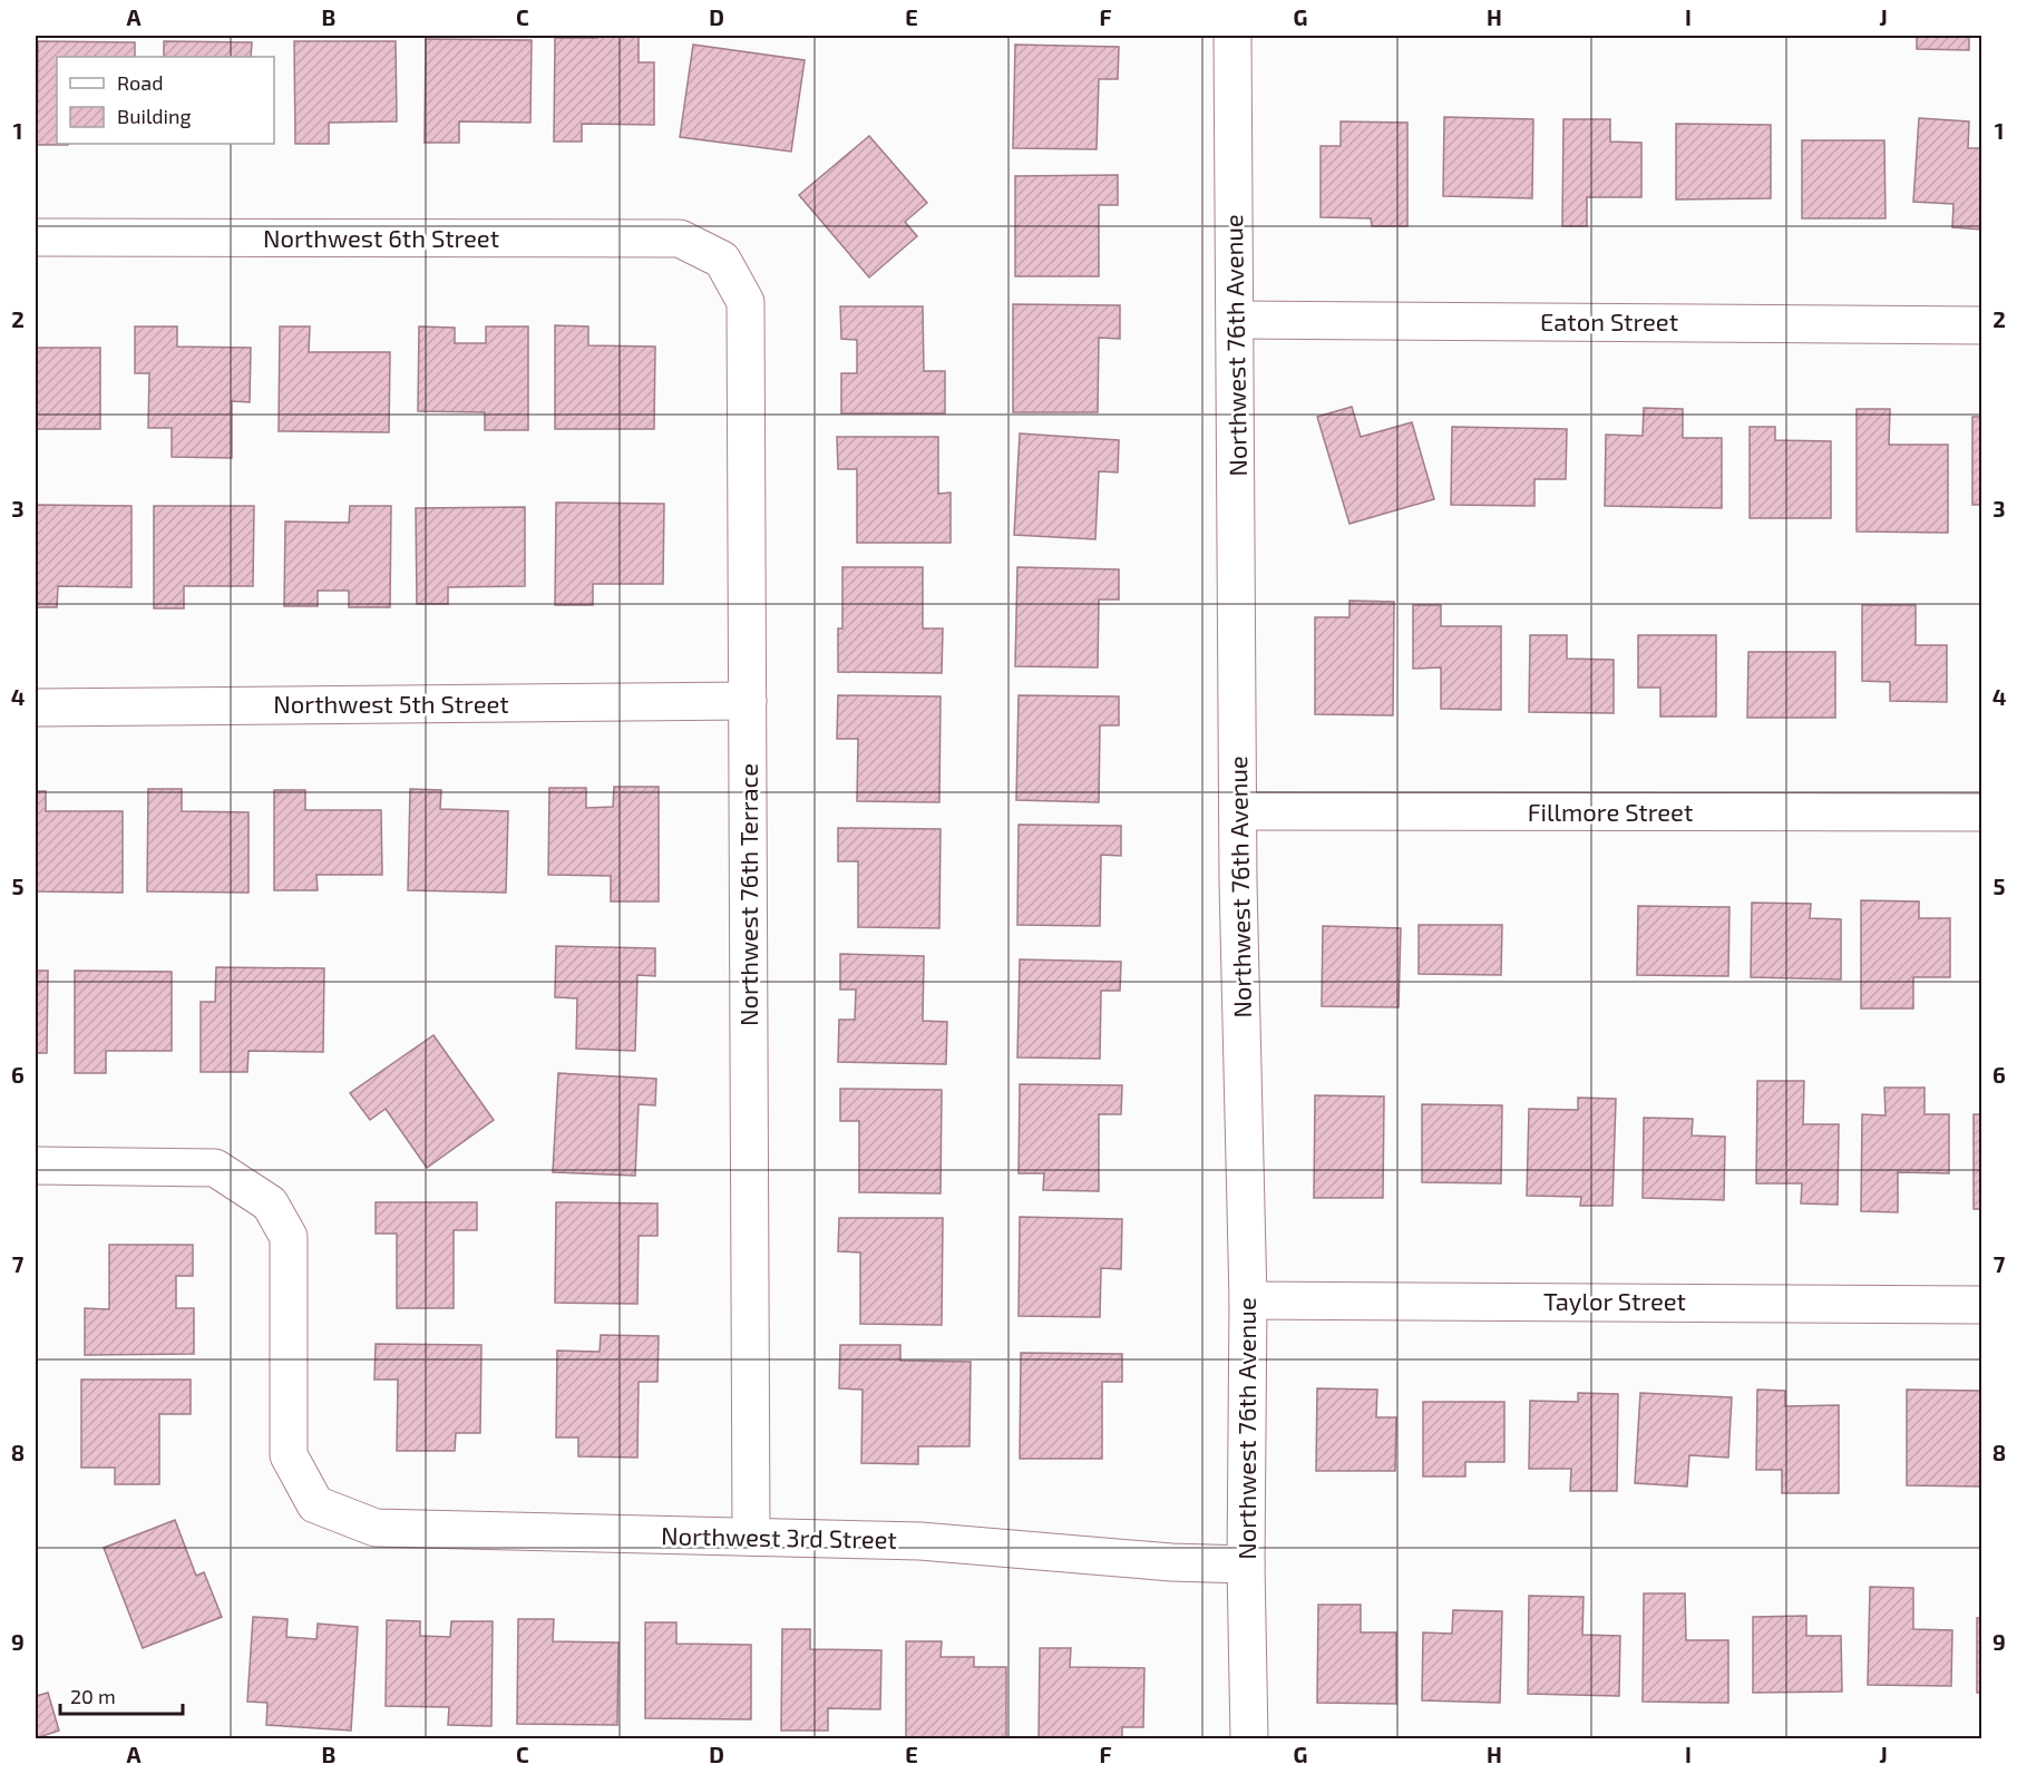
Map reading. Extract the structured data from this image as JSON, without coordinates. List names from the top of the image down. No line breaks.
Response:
{"streets":{"street":["Northwest 6th Street","Eaton Street","Northwest 76th Avenue","Northwest 5th Street","Fillmore Street","Northwest 76th Terrace","Taylor Street","Northwest 3rd Street"]},"crossings":[["Northwest 6th Street","Northwest 76th Terrace"],["Eaton Street","Northwest 76th Avenue"],["Northwest 76th Avenue","Fillmore Street"],["Northwest 76th Avenue","Taylor Street"],["Northwest 76th Avenue","Northwest 3rd Street"],["Northwest 5th Street","Northwest 76th Terrace"],["Northwest 76th Terrace","Northwest 3rd Street"]],"legend":["Road","Building"],"scale_bar":"20 m","grid":{"columns":["A","B","C","D","E","F","G","H","I","J"],"rows":["1","2","3","4","5","6","7","8","9"]}}
